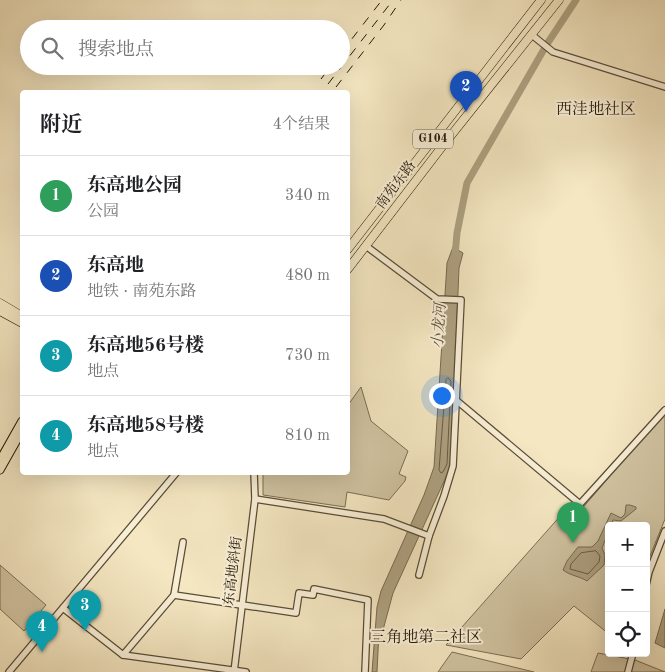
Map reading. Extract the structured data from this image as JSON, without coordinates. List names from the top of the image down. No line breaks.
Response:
{"streets":{"highway":["G104","南苑东路"],"street":["东高地斜街"]},"districts":["西洼地社区","三角地第二社区"],"water":["小龙河"],"page":{"search":"搜索地点","pins":["2","1","3","4"],"heading":["附近","4个结果"],"list":[{"mark":"1","name":"东高地公园","note":"公园","value":"340 m"},{"mark":"2","name":"东高地","note":"地铁 · 南苑东路","value":"480 m"},{"mark":"3","name":"东高地56号楼","note":"地点","value":"730 m"},{"mark":"4","name":"东高地58号楼","note":"地点","value":"810 m"}],"map_buttons":["+","−"]}}
